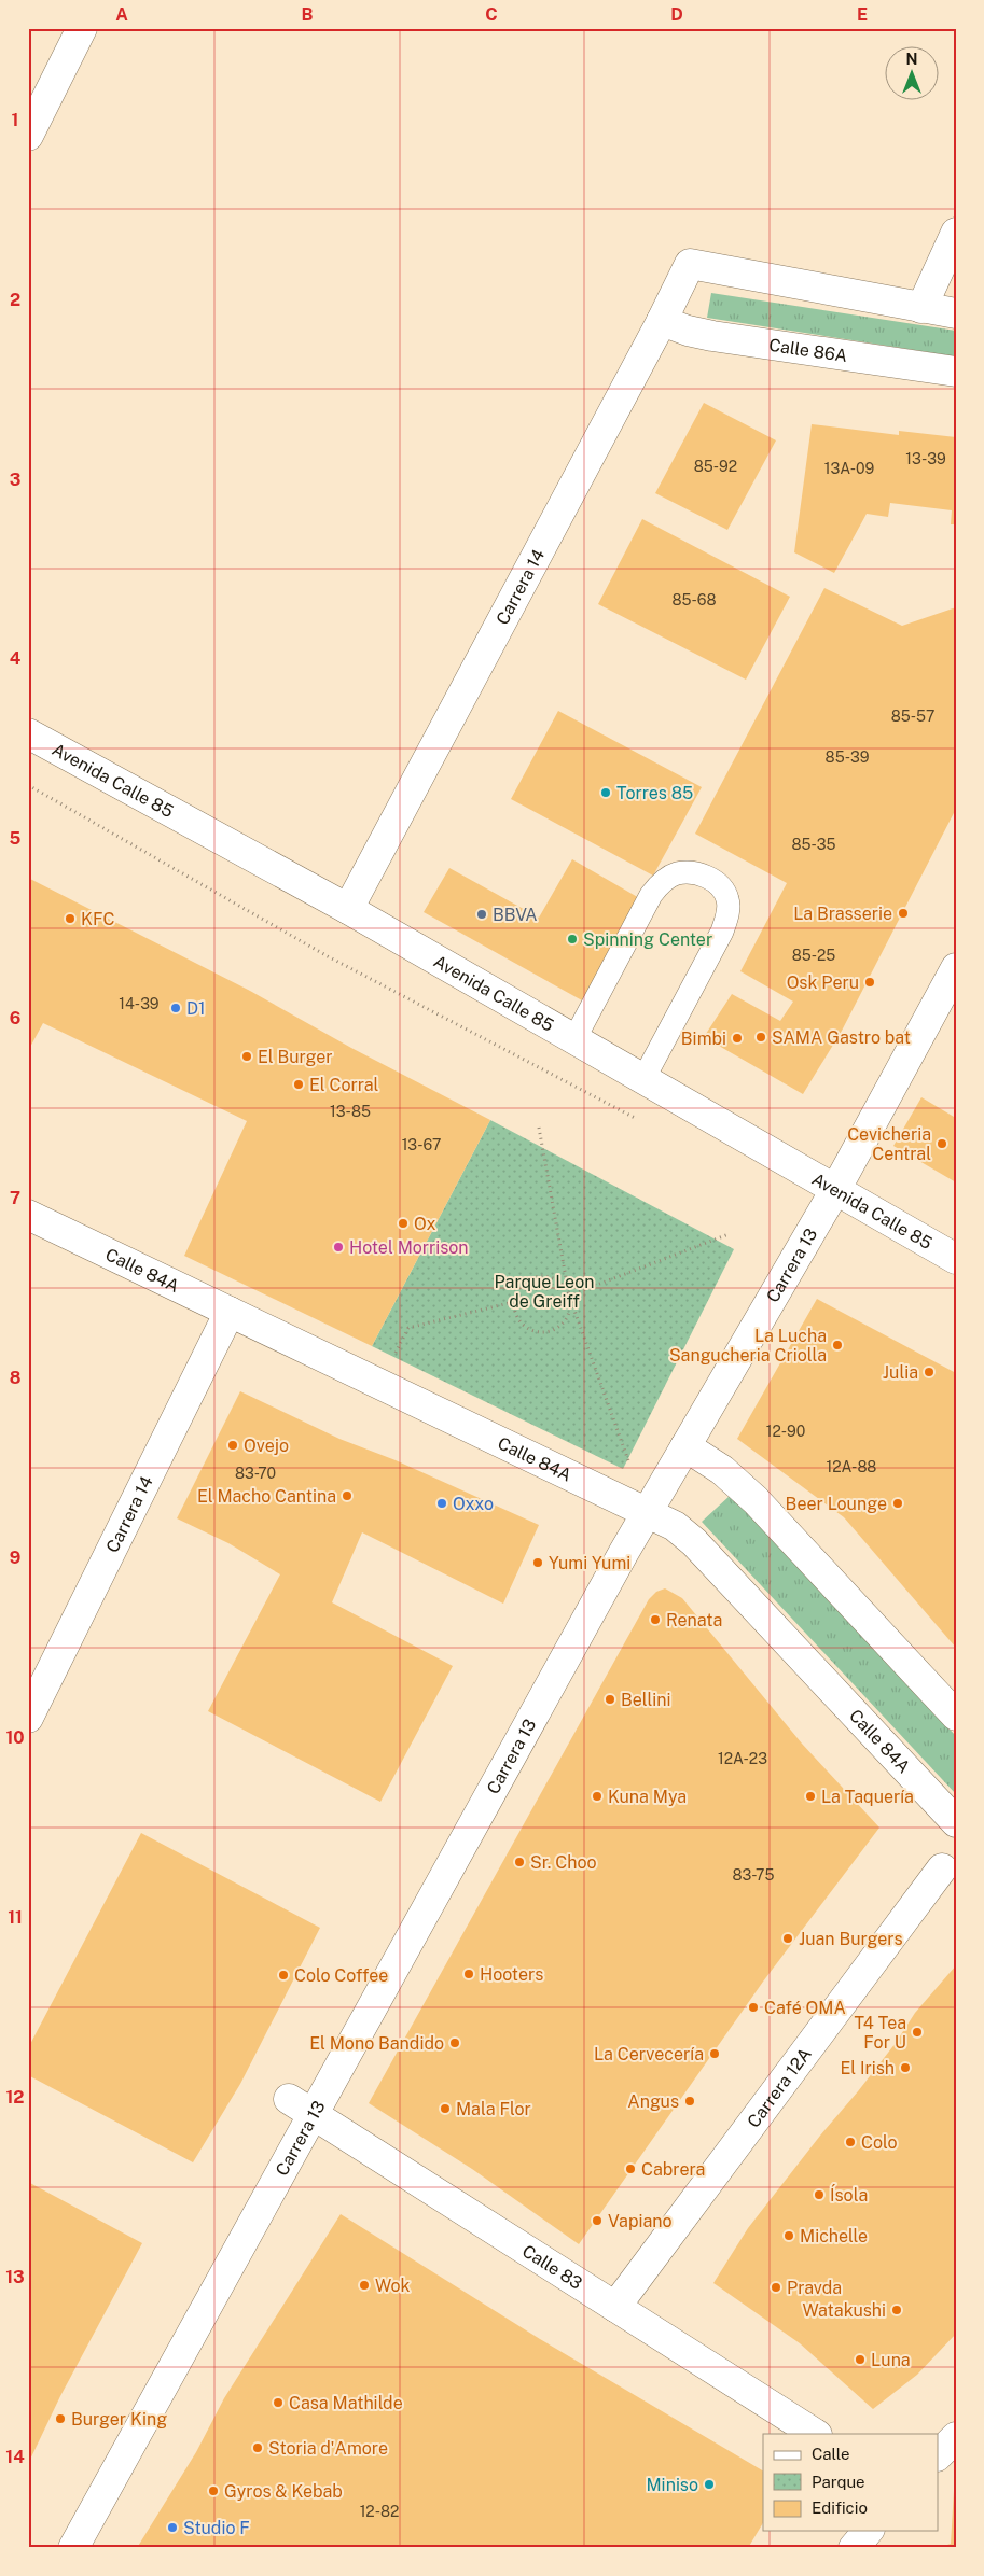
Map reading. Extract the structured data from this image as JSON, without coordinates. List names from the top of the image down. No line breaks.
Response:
{"streets":{"street":["Calle 86A","Carrera 14","Avenida Calle 85","Carrera 13","Calle 84A","Carrera 12A","Calle 83"]},"crossings":[["Calle 86A","Carrera 14"],["Carrera 14","Avenida Calle 85"],["Carrera 14","Calle 84A"],["Avenida Calle 85","Carrera 13"],["Carrera 13","Calle 84A"],["Carrera 13","Calle 83"],["Carrera 12A","Calle 83"]],"parks":["Parque Leon de Greiff"],"places":["Torres 85","La Brasserie","BBVA","KFC","Spinning Center","Osk Peru","D1","SAMA Gastro bat","Bimbi","El Burger","El Corral","Cevicheria Central","Ox","Hotel Morrison","La Lucha Sangucheria Criolla","Julia","Ovejo","El Macho Cantina","Oxxo","Beer Lounge","Yumi Yumi","Renata","Bellini","Kuna Mya","La Taquería","Sr. Choo","Juan Burgers","Hooters","Colo Coffee","Café OMA","T4 Tea For U","El Mono Bandido","La Cervecería","El Irish","Angus","Mala Flor","Colo","Cabrera","Ísola","Vapiano","Michelle","Wok","Pravda","Watakushi","Luna","Casa Mathilde","Burger King","Storia d'Amore","Miniso","Gyros & Kebab","Studio F"],"house_numbers":["13-39","85-92","13A-09","85-68","85-57","85-39","85-35","85-25","14-39","13-85","13-67","12-90","12A-88","83-70","12A-23","83-75","12-82"],"legend":["Calle","Parque","Edificio"],"north":"top","grid":{"columns":["A","B","C","D","E"],"rows":["1","2","3","4","5","6","7","8","9","10","11","12","13","14"]}}
